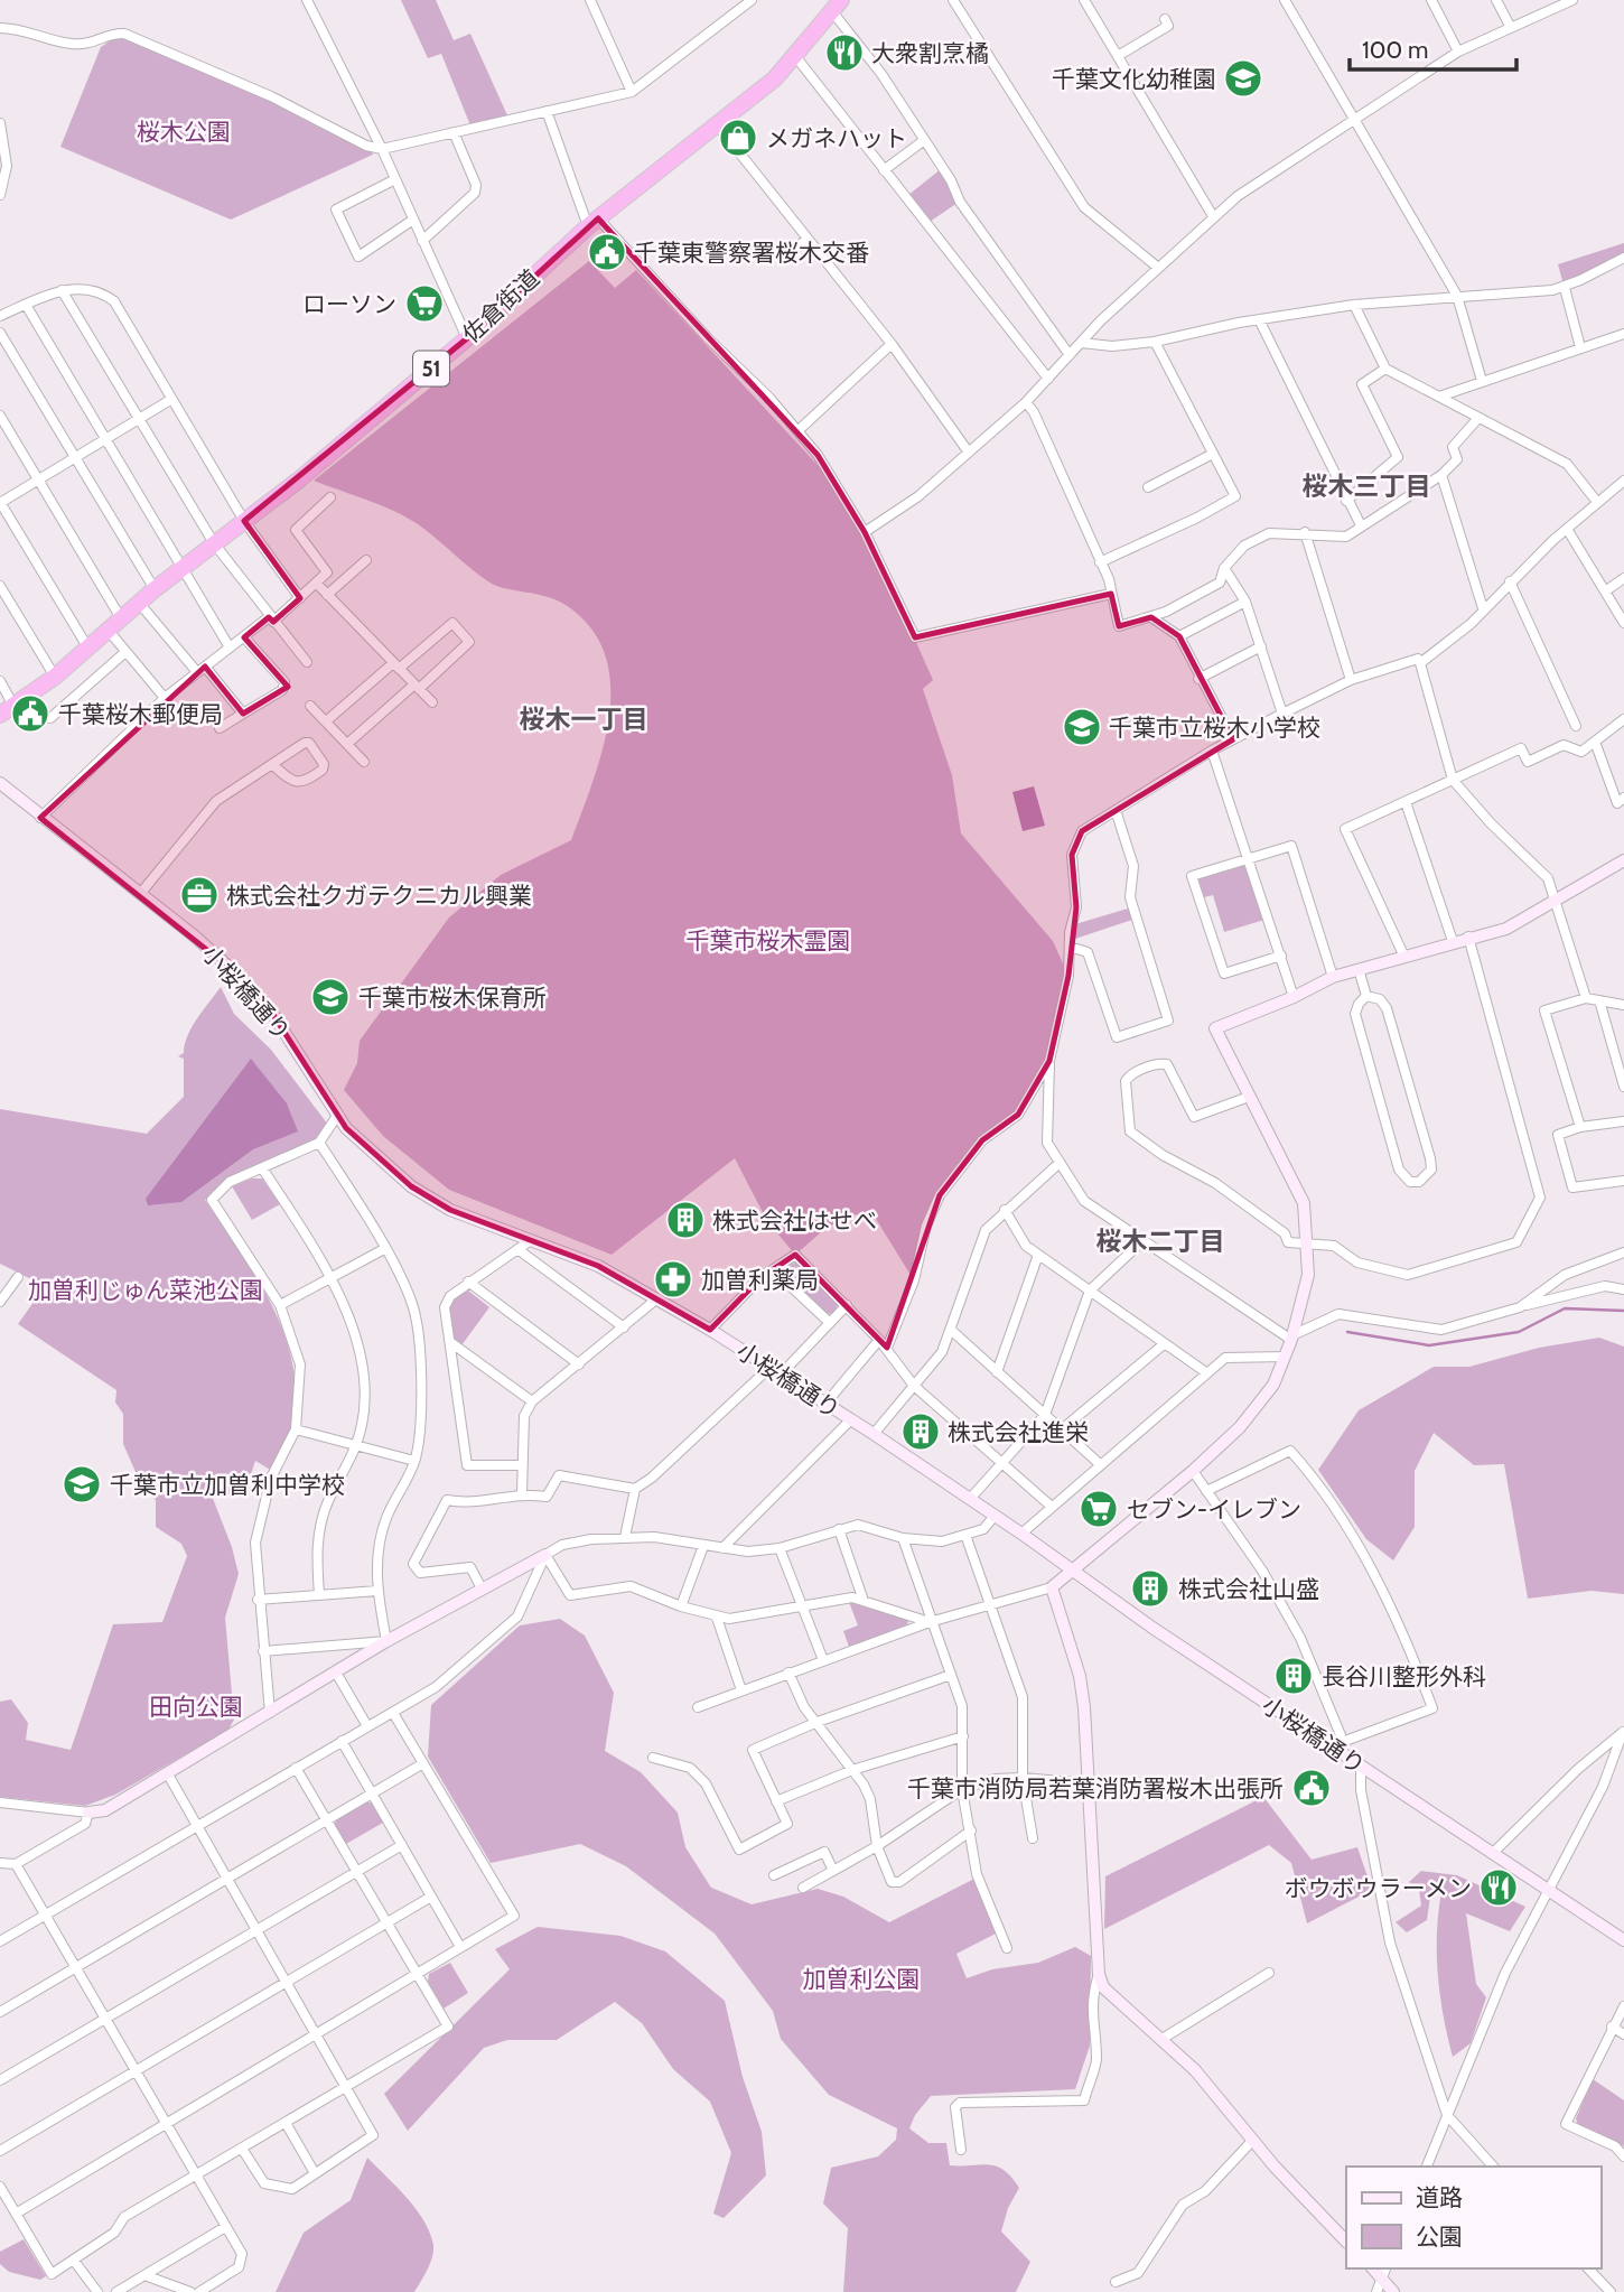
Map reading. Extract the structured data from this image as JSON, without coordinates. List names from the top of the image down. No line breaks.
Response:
{"streets":{"highway":["佐倉街道","51"],"street":["小桜橋通り"]},"districts":["桜木三丁目","桜木一丁目","桜木二丁目"],"parks":["桜木公園","千葉市桜木霊園","加曽利じゅん菜池公園","田向公園","加曽利公園"],"places":{"restaurant":["大衆割烹橘","ボウボウラーメン"],"school or university":["千葉文化幼稚園","千葉市立桜木小学校","千葉市桜木保育所","千葉市立加曽利中学校"],"shop":["メガネハット"],"public building":["千葉東警察署桜木交番","千葉桜木郵便局","千葉市消防局若葉消防署桜木出張所"],"supermarket":["ローソン","セブン-イレブン"],"office":["株式会社クガテクニカル興業"],"building":["株式会社はせべ","株式会社進栄","株式会社山盛","長谷川整形外科"],"pharmacy":["加曽利薬局"]},"legend":["道路","公園"],"scale_bar":"100 m"}
